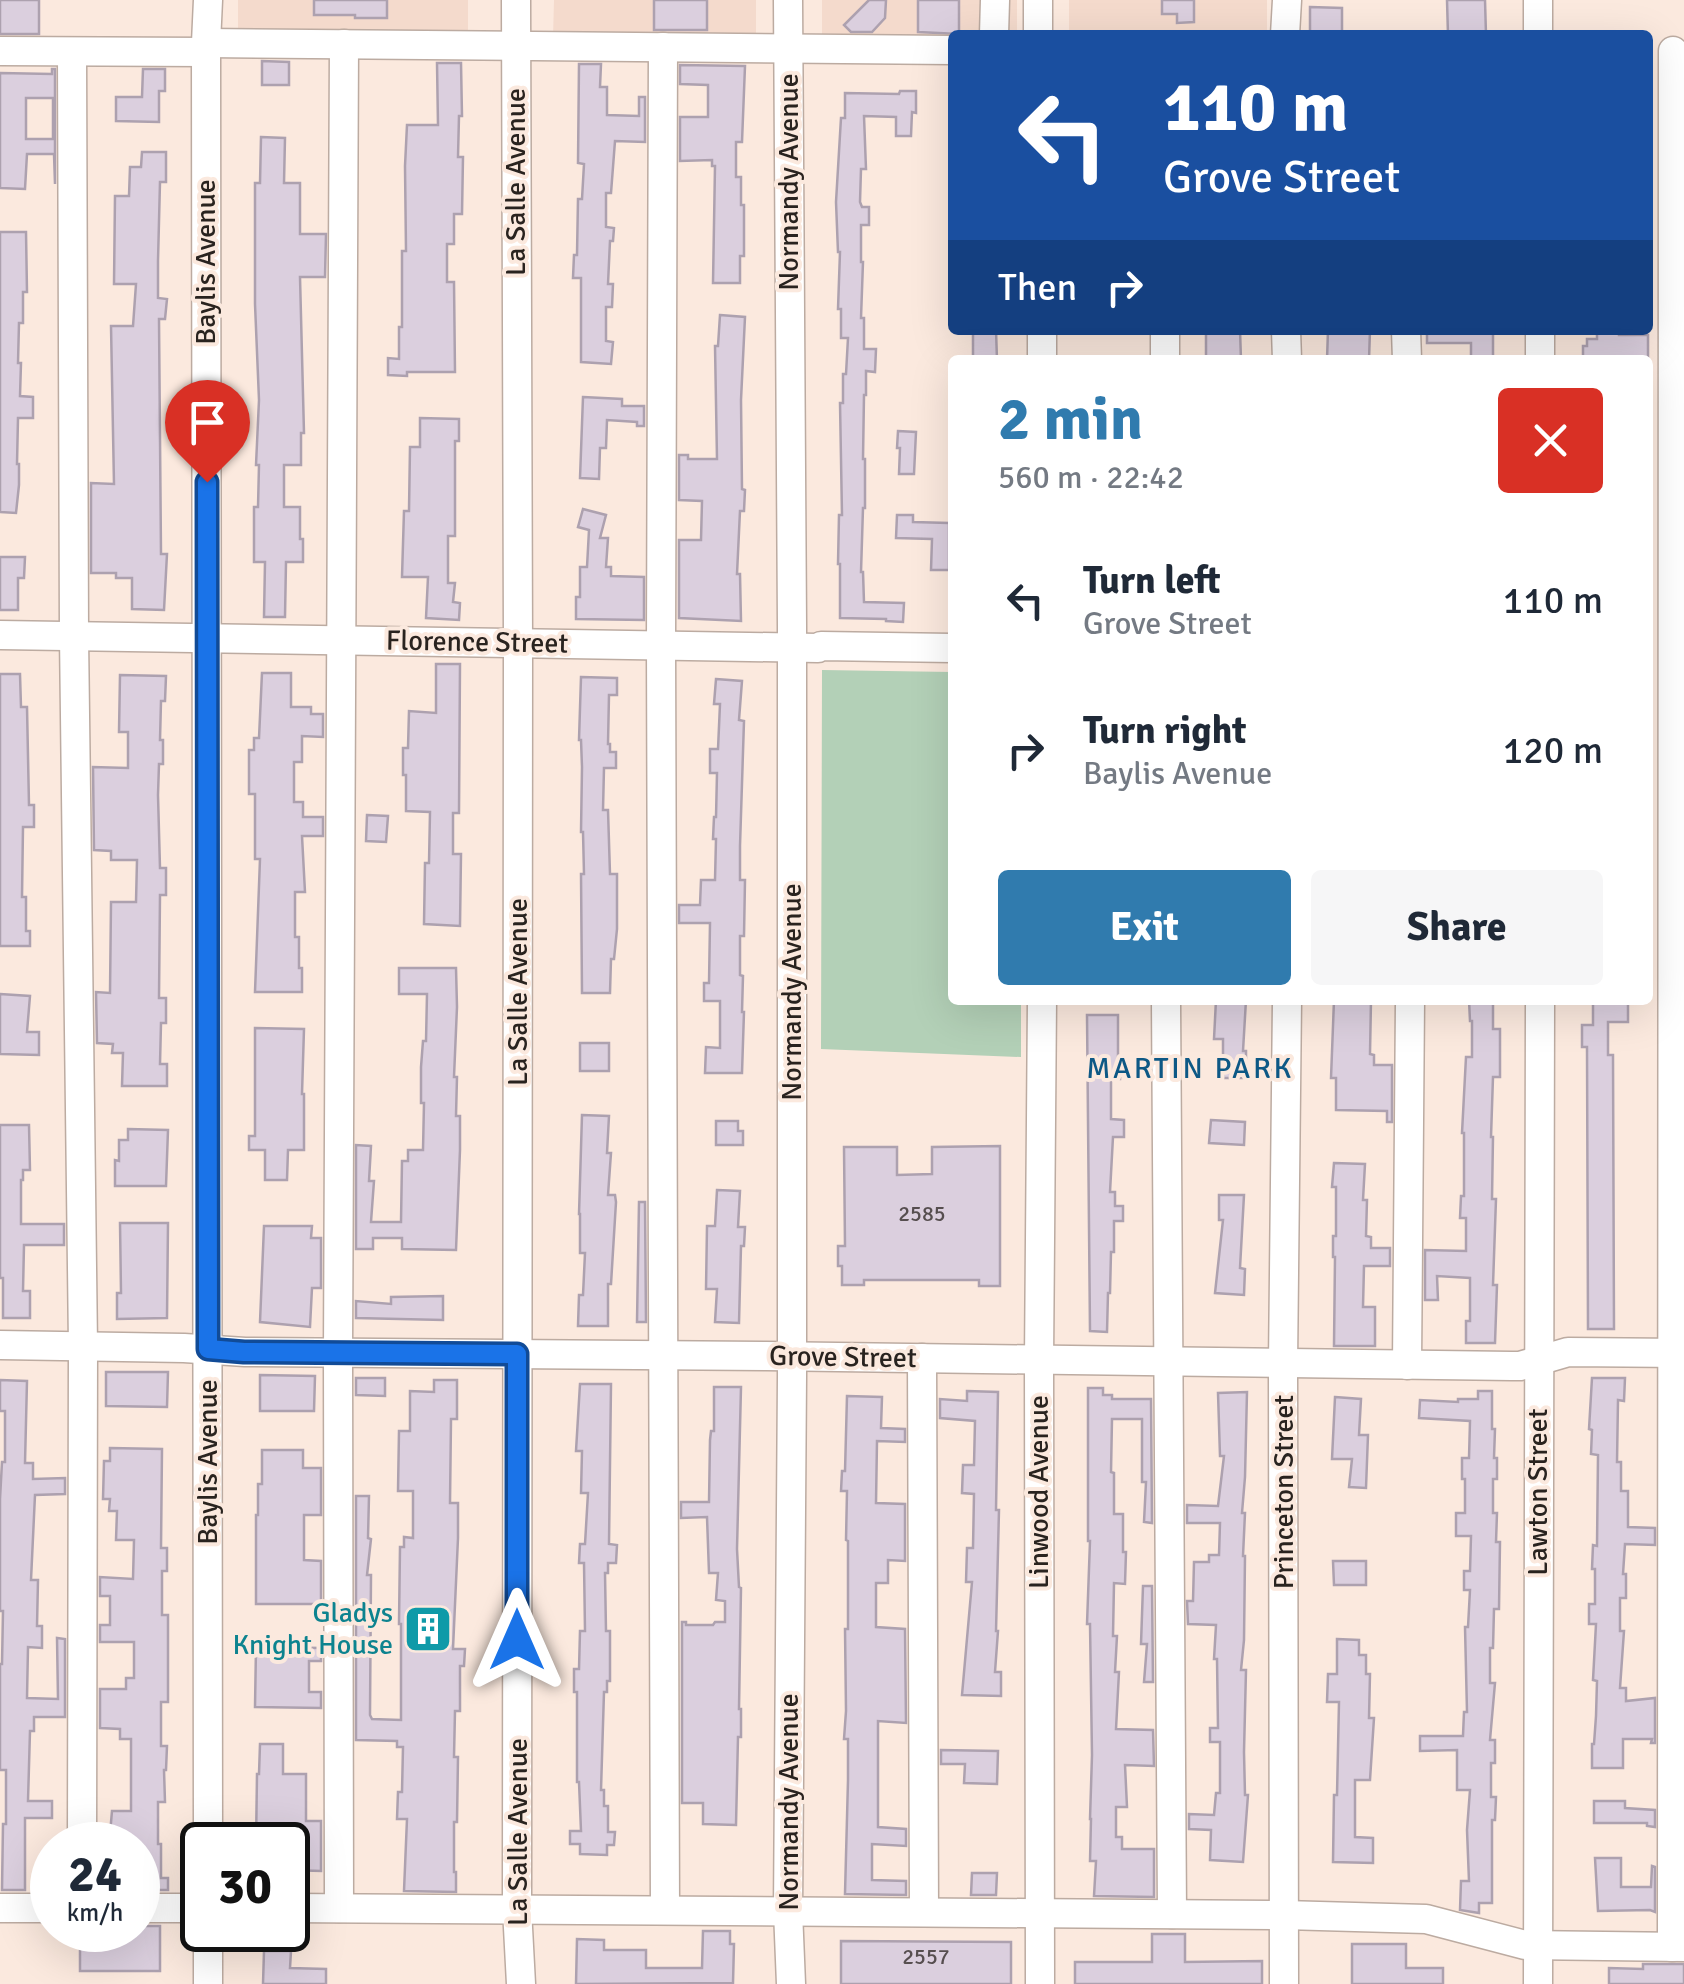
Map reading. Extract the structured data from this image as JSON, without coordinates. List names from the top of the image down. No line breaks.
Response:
{"streets":{"street":["La Salle Avenue","Normandy Avenue","Baylis Avenue","Florence Street","Grove Street","Linwood Avenue","Princeton Street","Lawton Street"]},"crossings":[["La Salle Avenue","Florence Street"],["La Salle Avenue","Grove Street"],["Normandy Avenue","Florence Street"],["Normandy Avenue","Grove Street"],["Baylis Avenue","Florence Street"],["Baylis Avenue","Grove Street"],["Grove Street","Linwood Avenue"],["Grove Street","Princeton Street"],["Grove Street","Lawton Street"]],"districts":["MARTIN PARK"],"places":{"building":["Gladys Knight House"]},"house_numbers":["2585","2557"],"page":{"turn":["110 m","Grove Street"],"then":"Then","heading":["2 min","560 m · 22:42"],"list":[{"name":"Turn left","note":"Grove Street","value":"110 m"},{"name":"Turn right","note":"Baylis Avenue","value":"120 m"}],"buttons":["Exit","Share"],"speed":"24 km/h","limit":"30"}}
